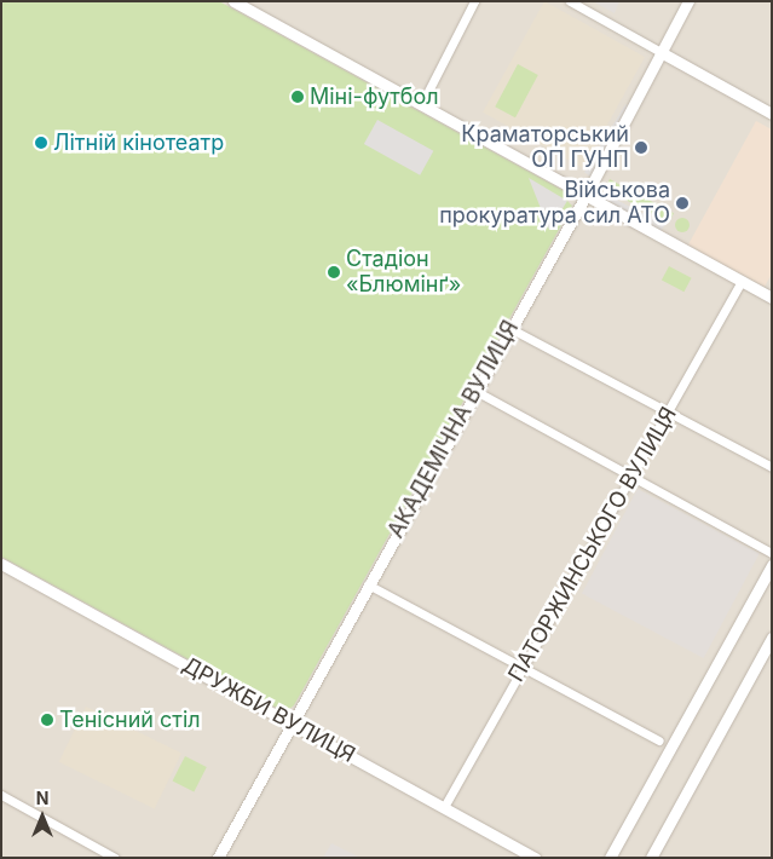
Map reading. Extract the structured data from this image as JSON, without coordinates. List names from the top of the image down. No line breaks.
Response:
{"streets":{"street":["АКАДЕМІЧНА ВУЛИЦЯ","ПАТОРЖИНСЬКОГО ВУЛИЦЯ","ДРУЖБИ ВУЛИЦЯ"]},"crossings":[["АКАДЕМІЧНА ВУЛИЦЯ","ДРУЖБИ ВУЛИЦЯ"],["ПАТОРЖИНСЬКОГО ВУЛИЦЯ","ДРУЖБИ ВУЛИЦЯ"]],"places":["Міні-футбол","Літній кінотеатр","Краматорський ОП ГУНП","Військова прокуратура сил АТО","Стадіон «Блюмінґ»","Тенісний стіл"],"north":"top"}
